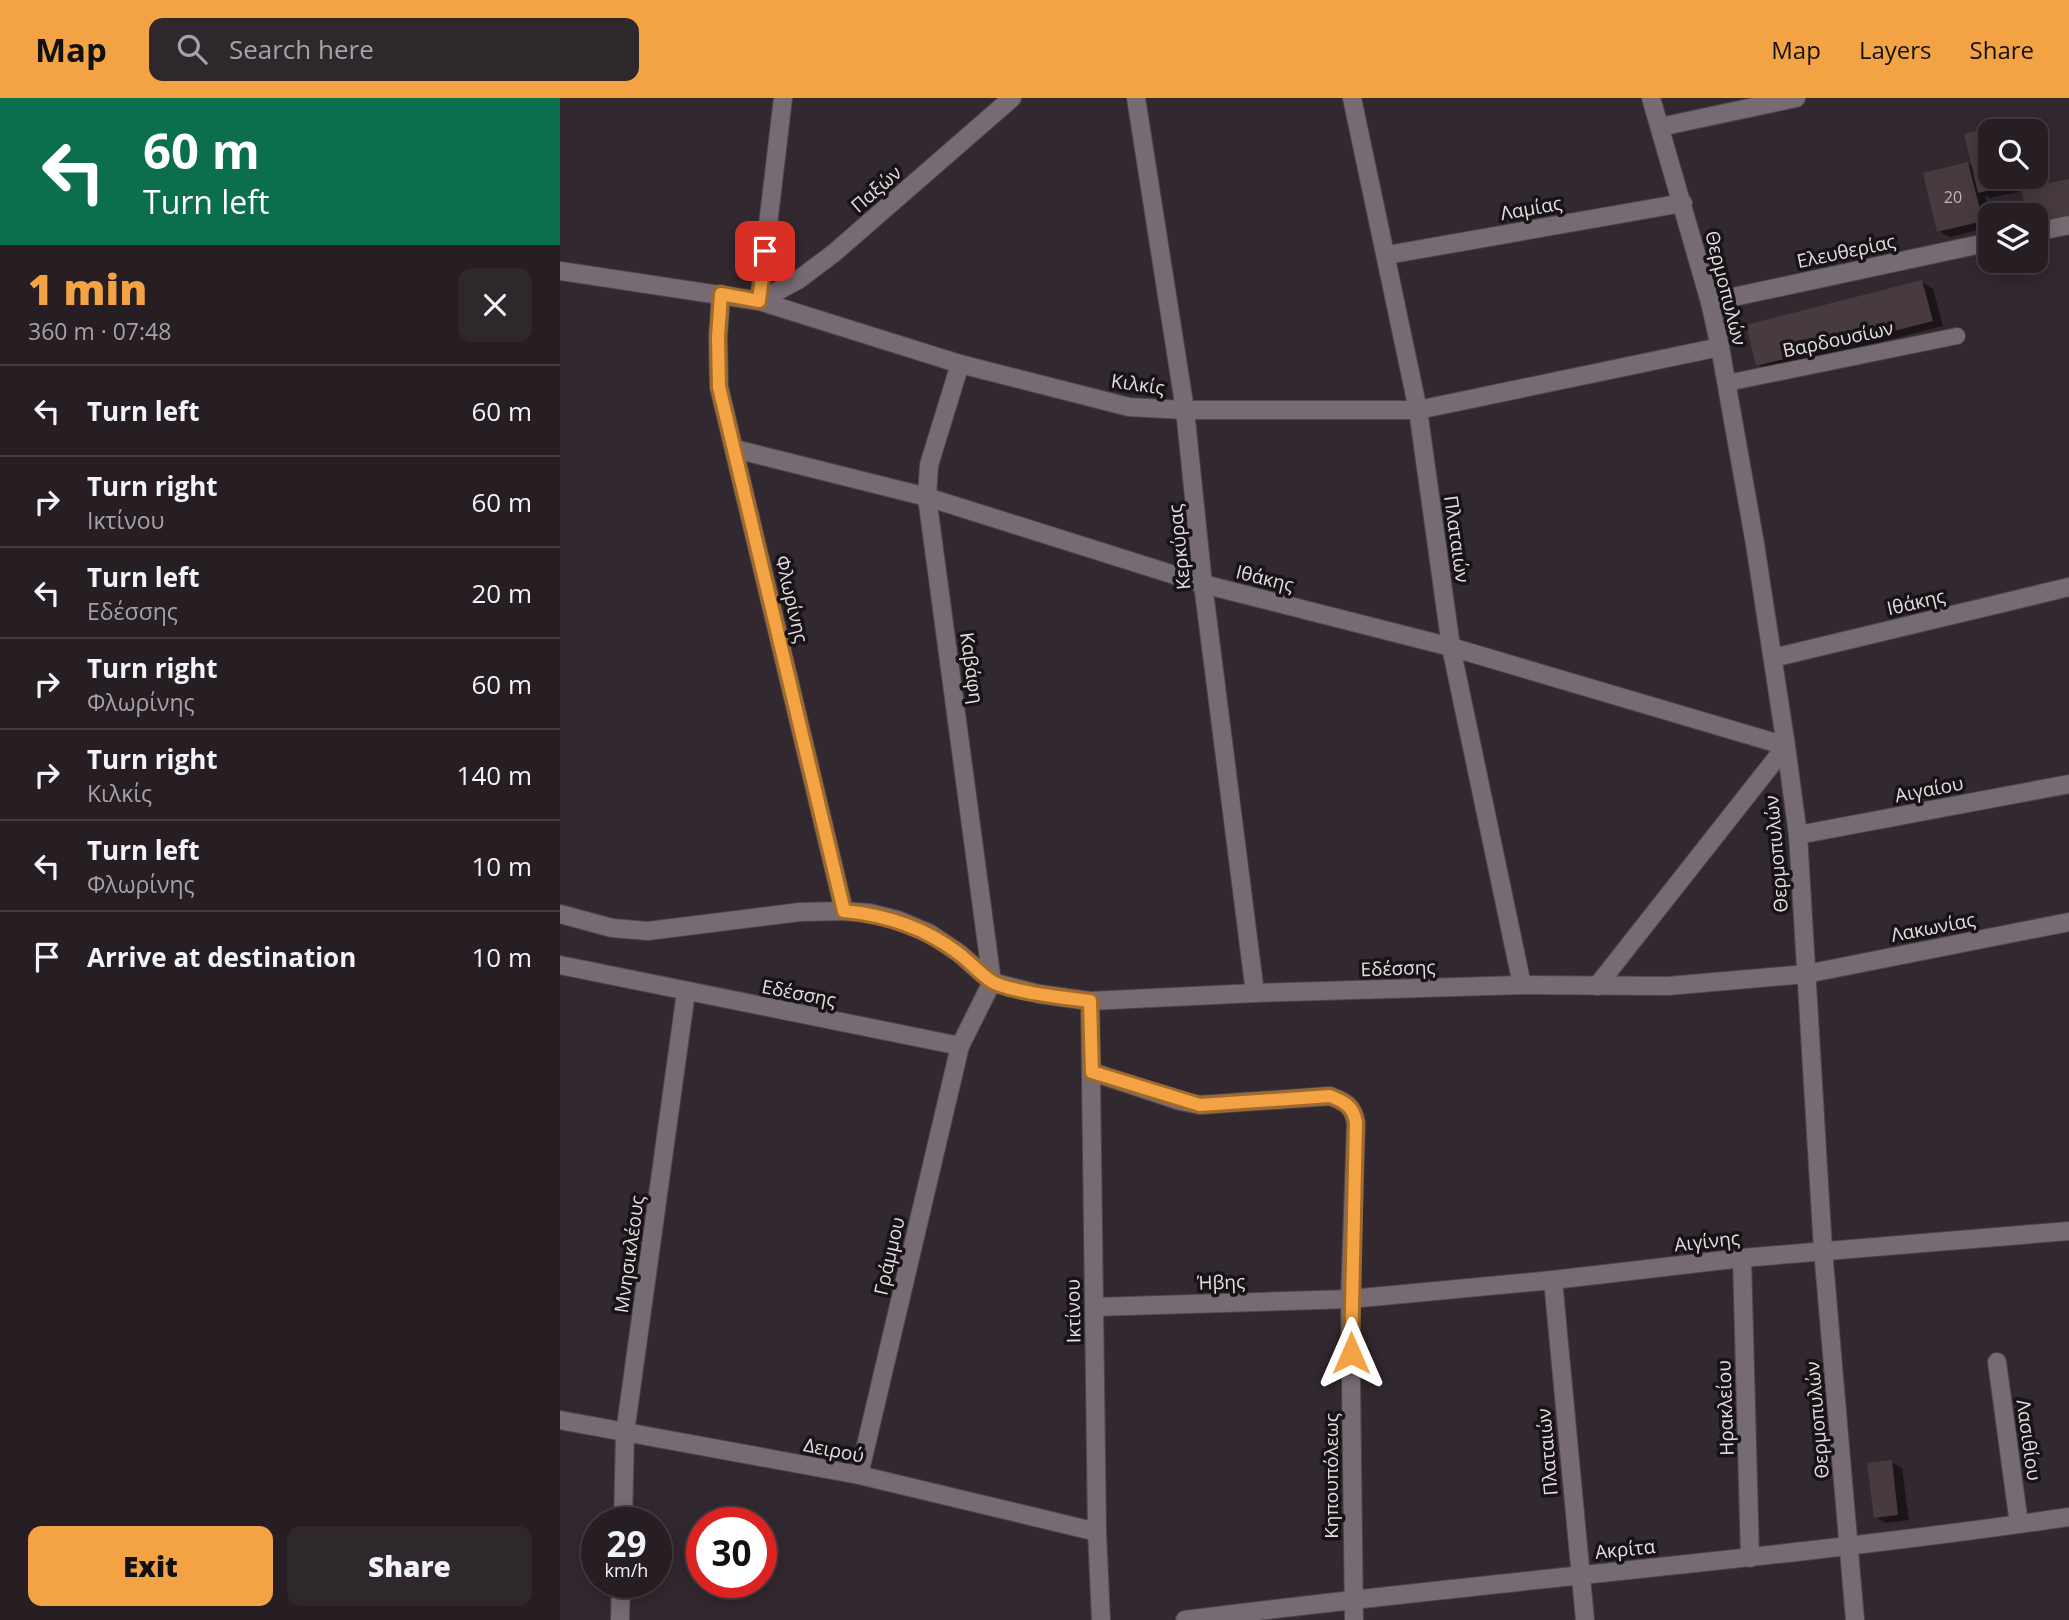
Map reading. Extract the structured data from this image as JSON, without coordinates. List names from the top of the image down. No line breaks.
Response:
{"streets":{"street":["Παξών","Λαμίας","Ελευθερίας","Θερμοπυλών","Κιλκίς","Πλαταιών","Κερκύρας","Ιθάκης","Φλωρίνης","Καβάφη","Αιγαίου","Λακωνίας","Εδέσσης","Αιγίνης","Μνησικλέους","Γράμμου","Ήβης","Ικτίνου","Ηρακλείου","Λασιθίου","Δειρού","Κηπουπόλεως","Ακρίτα"],"lane":["Βαρδουσίων"]},"crossings":[["Παξών","Κιλκίς"],["Λαμίας","Θερμοπυλών"],["Λαμίας","Πλαταιών"],["Ελευθερίας","Θερμοπυλών"],["Θερμοπυλών","Βαρδουσίων"],["Θερμοπυλών","Κιλκίς"],["Θερμοπυλών","Ιθάκης"],["Θερμοπυλών","Αιγαίου"],["Θερμοπυλών","Λακωνίας"],["Θερμοπυλών","Εδέσσης"],["Θερμοπυλών","Αιγίνης"],["Θερμοπυλών","Ακρίτα"],["Κιλκίς","Πλαταιών"],["Κιλκίς","Κερκύρας"],["Κιλκίς","Φλωρίνης"],["Κιλκίς","Καβάφη"],["Πλαταιών","Ιθάκης"],["Πλαταιών","Εδέσσης"],["Πλαταιών","Αιγίνης"],["Πλαταιών","Ακρίτα"],["Κερκύρας","Ιθάκης"],["Κερκύρας","Εδέσσης"],["Ιθάκης","Φλωρίνης"],["Ιθάκης","Καβάφη"],["Φλωρίνης","Εδέσσης"],["Καβάφη","Εδέσσης"],["Λακωνίας","Εδέσσης"],["Εδέσσης","Μνησικλέους"],["Εδέσσης","Γράμμου"],["Εδέσσης","Ικτίνου"],["Αιγίνης","Ήβης"],["Αιγίνης","Ηρακλείου"],["Αιγίνης","Κηπουπόλεως"],["Μνησικλέους","Δειρού"],["Γράμμου","Δειρού"],["Ήβης","Ικτίνου"],["Ήβης","Κηπουπόλεως"],["Ικτίνου","Δειρού"],["Ικτίνου","Κηπουπόλεως"],["Ηρακλείου","Ακρίτα"],["Λασιθίου","Ακρίτα"],["Κηπουπόλεως","Ακρίτα"]],"house_numbers":["20"],"page":{"header":"Map","search":"Search here","nav":["Map","Layers","Share"],"turn":["60 m","Turn left"],"heading":["1 min","360 m · 07:48"],"list":[{"name":"Turn left","value":"60 m"},{"name":"Turn right","note":"Ικτίνου","value":"60 m"},{"name":"Turn left","note":"Εδέσσης","value":"20 m"},{"name":"Turn right","note":"Φλωρίνης","value":"60 m"},{"name":"Turn right","note":"Κιλκίς","value":"140 m"},{"name":"Turn left","note":"Φλωρίνης","value":"10 m"},{"name":"Arrive at destination","value":"10 m"}],"speed":"29 km/h","limit":"30","buttons":["Exit","Share"]}}
